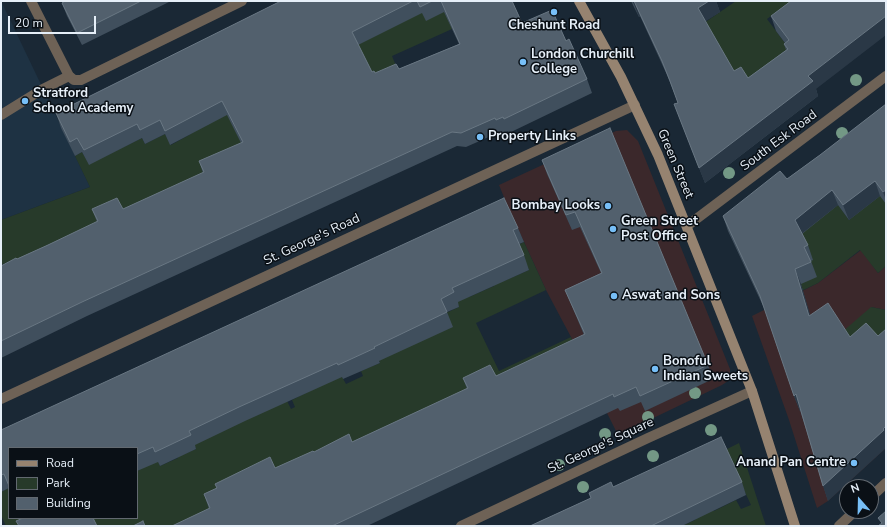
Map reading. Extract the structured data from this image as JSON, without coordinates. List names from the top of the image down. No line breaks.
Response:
{"streets":{"main road":["Green Street"],"street":["South Esk Road","St. George's Road","St. George's Square"]},"crossings":[["South Esk Road","Green Street"],["Green Street","St. George's Road"],["Green Street","St. George's Square"]],"places":["Cheshunt Road","London Churchill College","Stratford School Academy","Property Links","Bombay Looks","Green Street Post Office","Aswat and Sons","Bonoful Indian Sweets","Anand Pan Centre"],"legend":["Road","Park","Building"],"scale_bar":"20 m","north":"top"}
